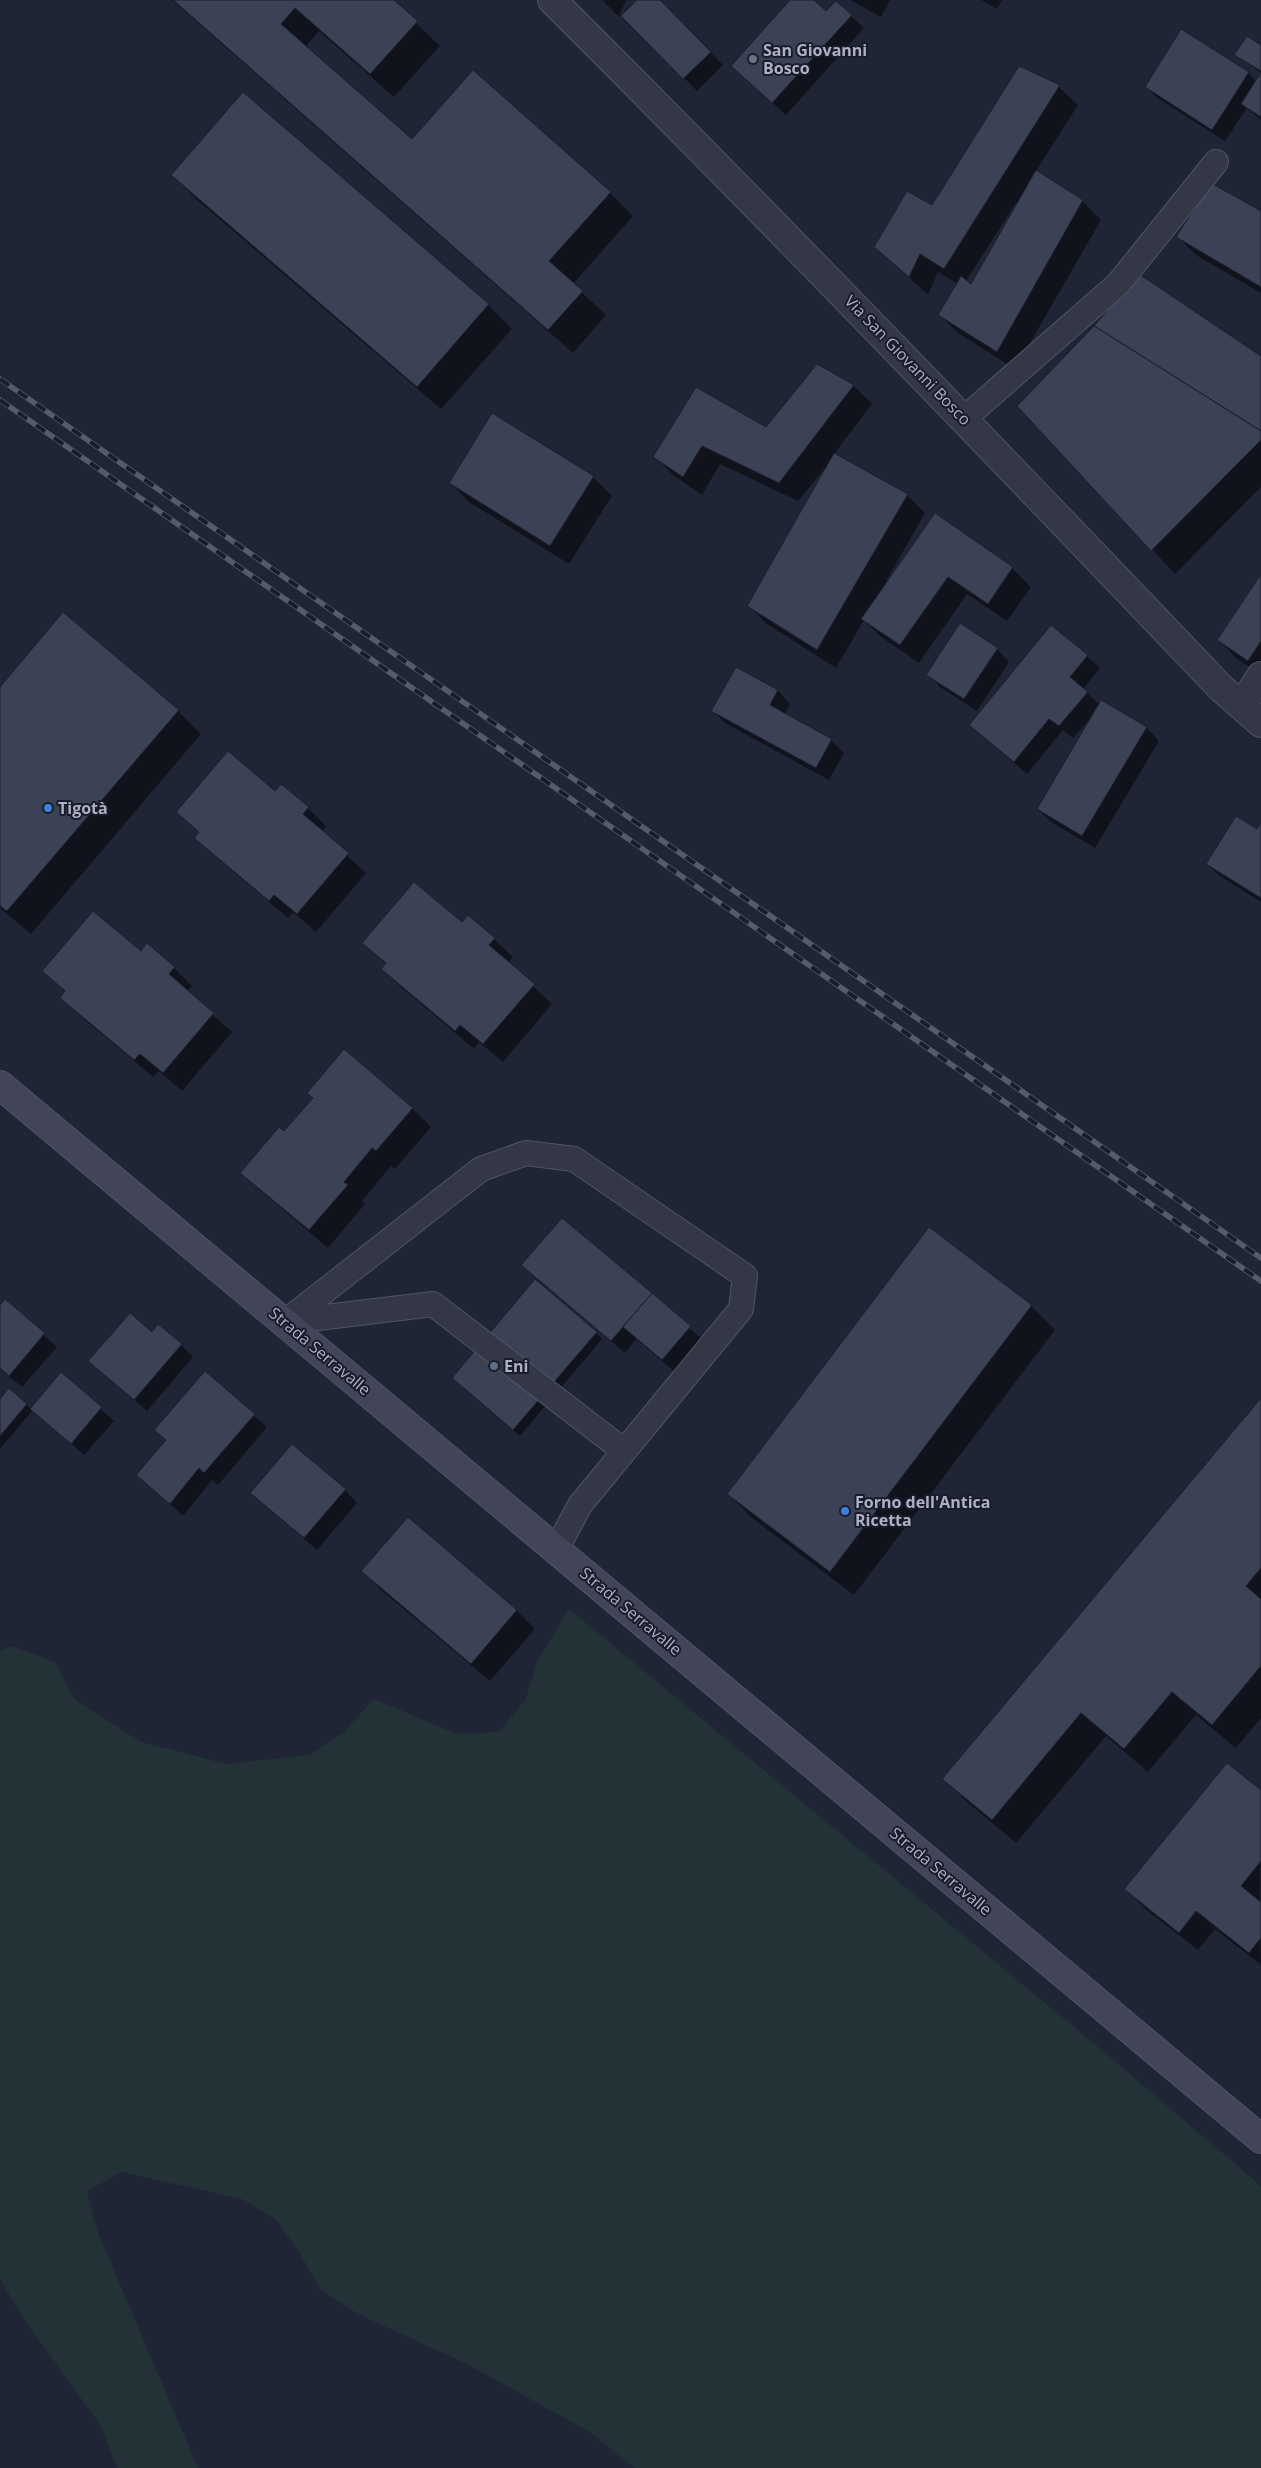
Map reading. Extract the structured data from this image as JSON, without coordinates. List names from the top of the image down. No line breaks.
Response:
{"streets":{"main road":["Strada Serravalle"],"street":["Via San Giovanni Bosco"]},"places":["San Giovanni Bosco","Tigotà","Eni","Forno dell'Antica Ricetta"]}
